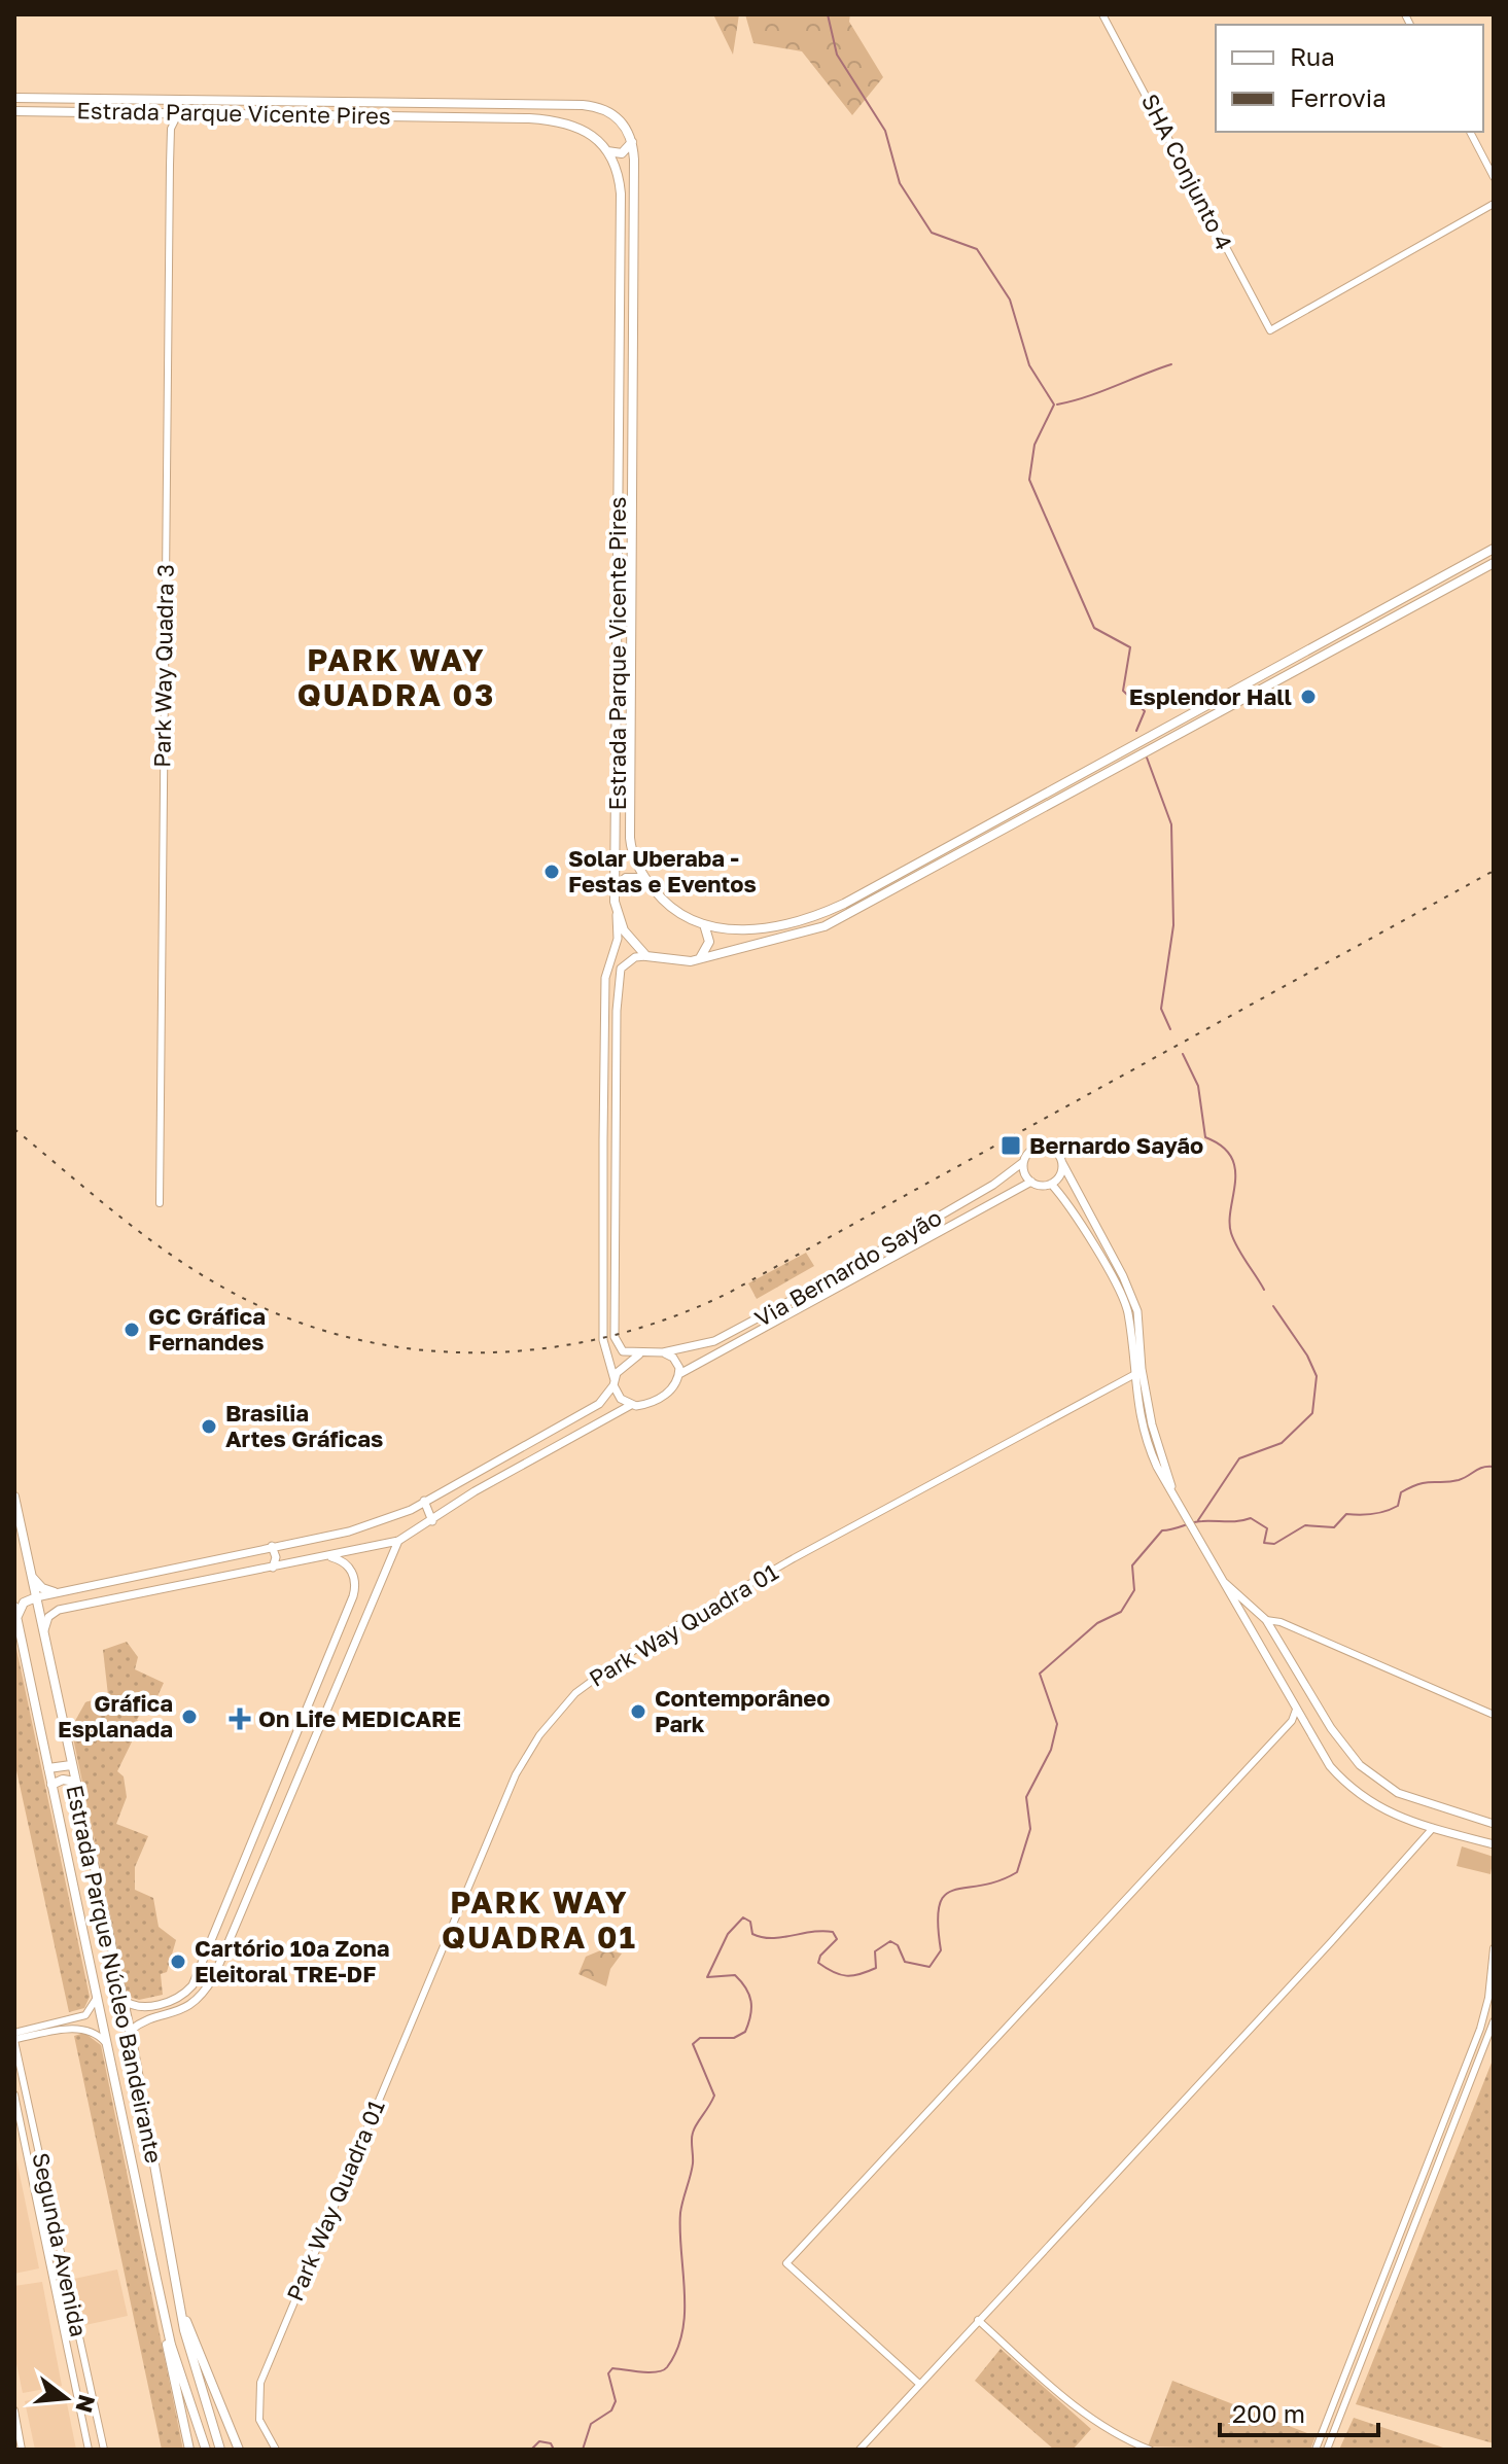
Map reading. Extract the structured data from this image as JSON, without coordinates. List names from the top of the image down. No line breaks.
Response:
{"streets":{"main road":["Estrada Parque Vicente Pires","Via Bernardo Sayão","Estrada Parque Núcleo Bandeirante"],"street":["SHA Conjunto 4","Park Way Quadra 3","Park Way Quadra 01","Segunda Avenida"]},"crossings":[["Estrada Parque Vicente Pires","Park Way Quadra 3"]],"districts":["PARK WAY QUADRA 03","PARK WAY QUADRA 01"],"places":{"other":["Esplendor Hall","Solar Uberaba - Festas e Eventos","GC Gráfica Fernandes","Brasilia Artes Gráficas","Contemporâneo Park","Gráfica Esplanada","Cartório 10ª Zona Eleitoral TRE-DF"],"transit":["Bernardo Sayão"],"health":["On Life MEDICARE"]},"legend":["Rua","Ferrovia"],"scale_bar":"200 m","north":"right"}
